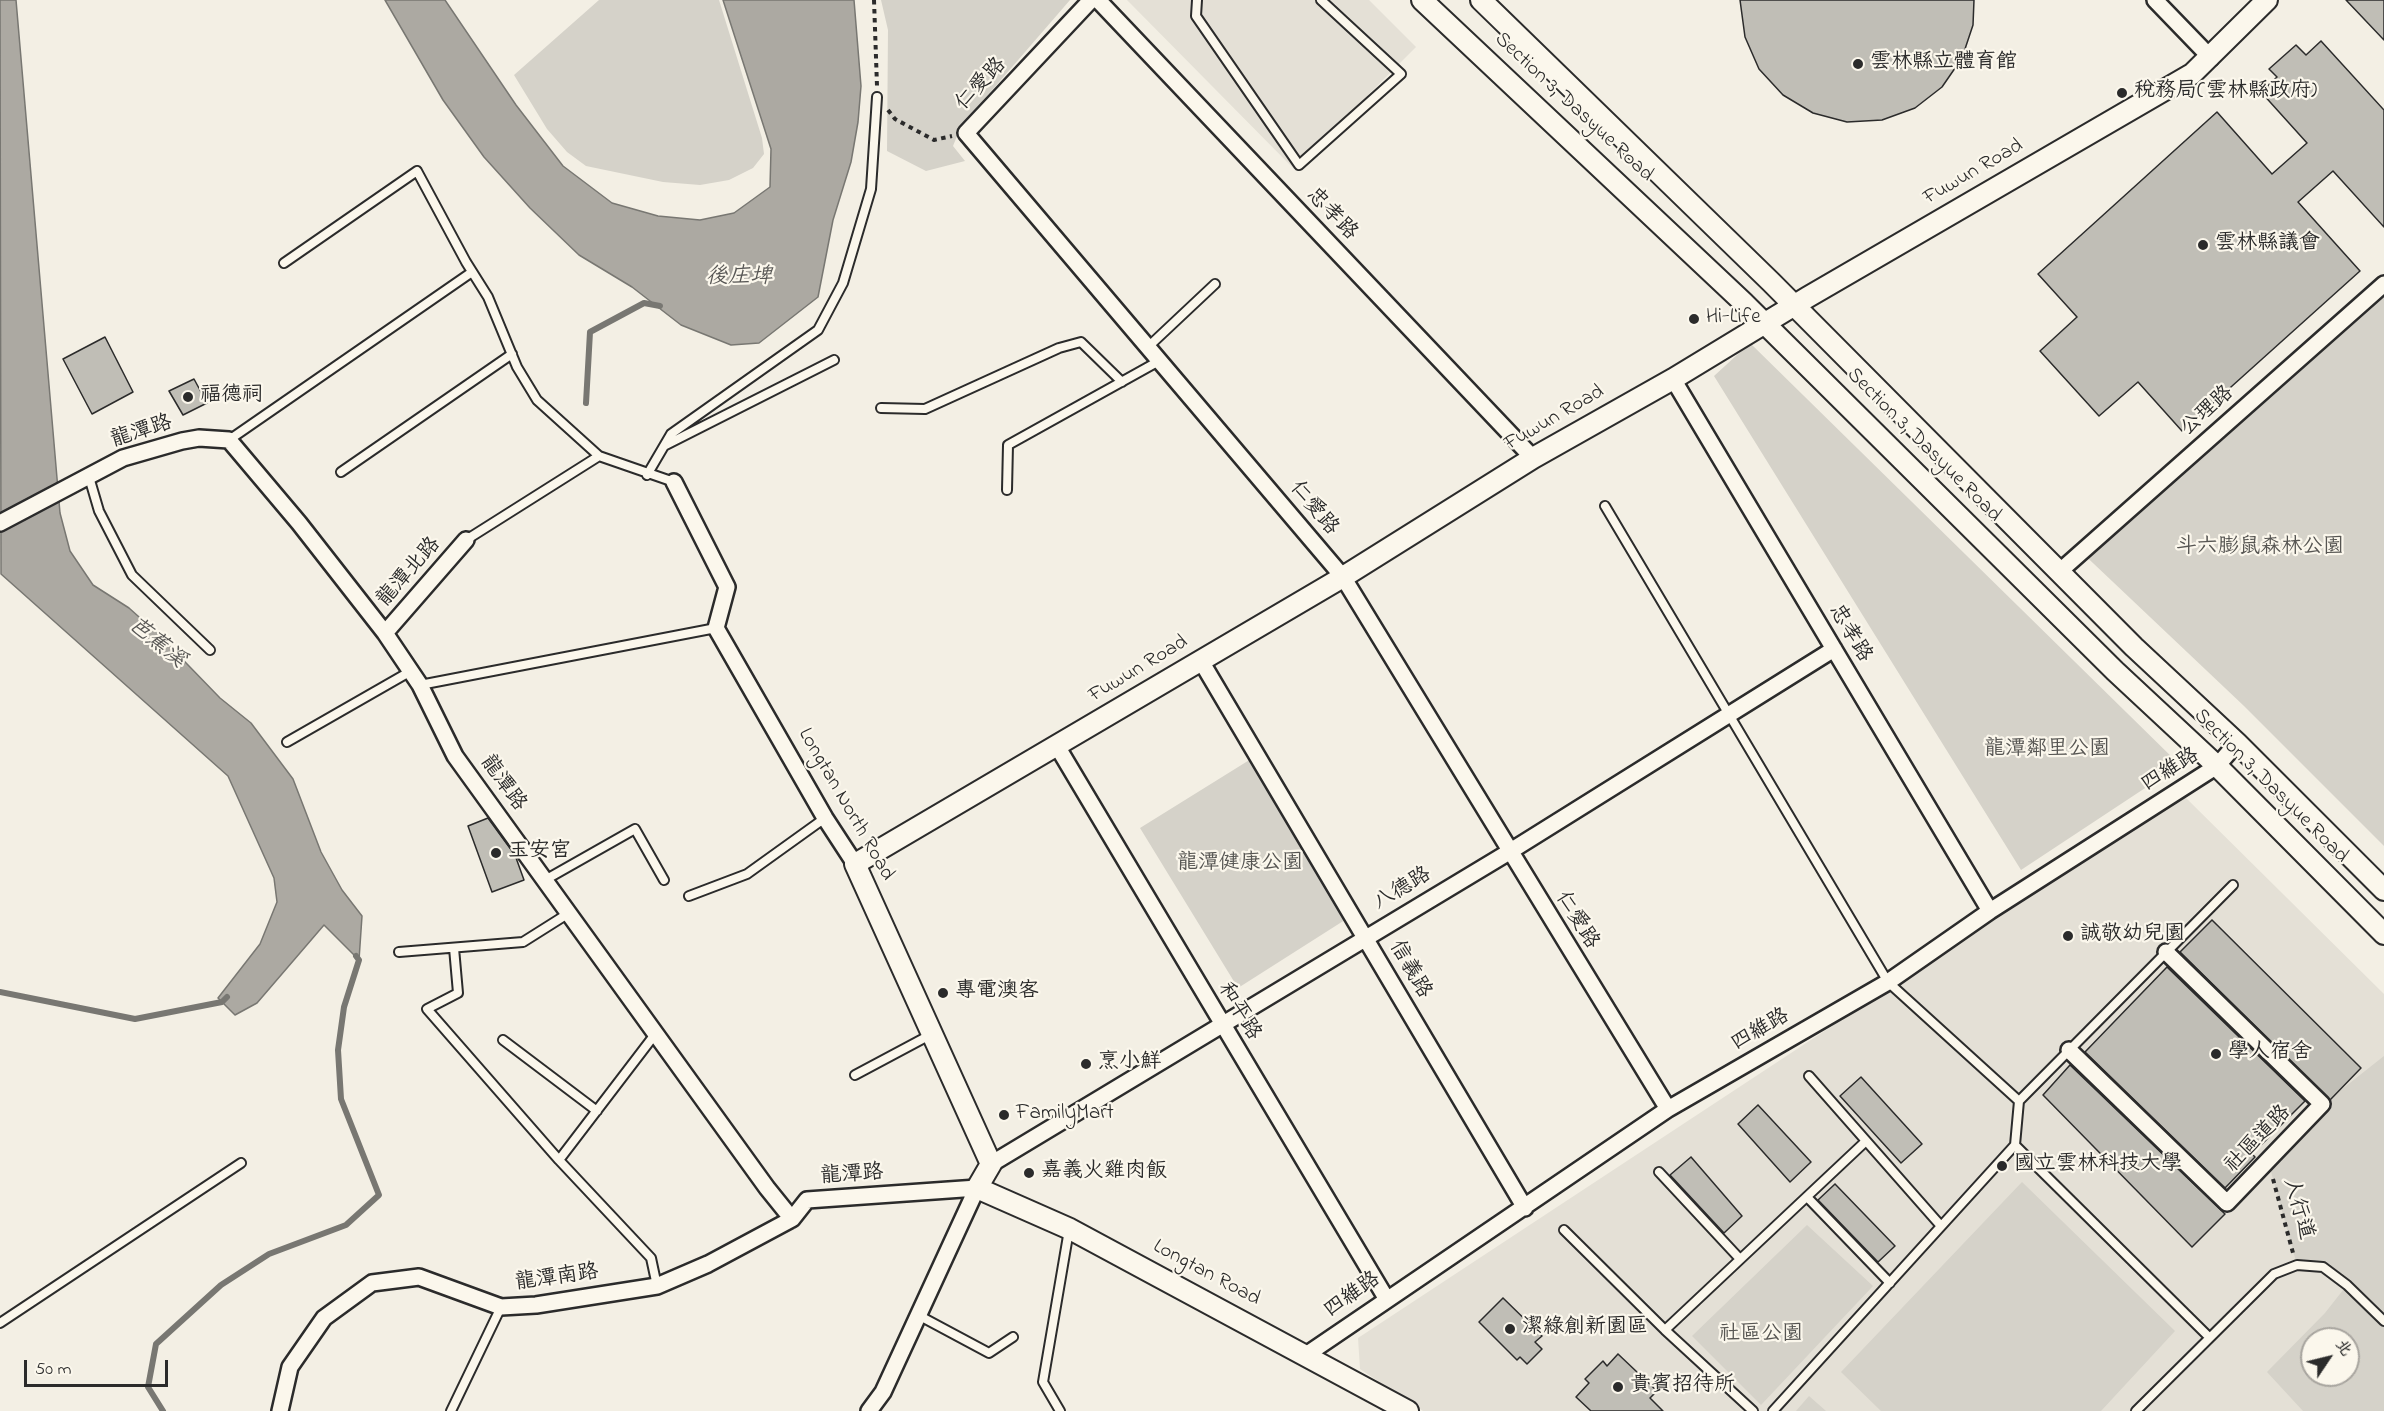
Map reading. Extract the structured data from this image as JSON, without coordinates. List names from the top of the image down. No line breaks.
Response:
{"streets":{"street":["仁愛路","Section 3, Dasyue Road","Fuwun Road","忠孝路","公理路","龍潭路","龍潭北路","四維路","Longtan North Road","八德路","信義路","和平路","社區道路","Longtan Road","龍潭南路"],"path":["人行道"]},"crossings":[["仁愛路","Fuwun Road"],["仁愛路","四維路"],["仁愛路","八德路"],["Section 3, Dasyue Road","Fuwun Road"],["Section 3, Dasyue Road","公理路"],["Section 3, Dasyue Road","四維路"],["Fuwun Road","忠孝路"],["Fuwun Road","Longtan North Road"],["Fuwun Road","信義路"],["Fuwun Road","和平路"],["忠孝路","四維路"],["忠孝路","八德路"],["龍潭路","龍潭北路"],["龍潭路","Longtan Road"],["龍潭路","龍潭南路"],["四維路","信義路"],["四維路","和平路"],["四維路","Longtan Road"],["Longtan North Road","八德路"],["八德路","信義路"],["八德路","和平路"],["社區道路","人行道"]],"water":["後庄埤","芭蕉溪"],"parks":["斗六膨鼠森林公園","龍潭鄰里公園","龍潭健康公園","社區公園"],"places":["雲林縣立體育館","稅務局(雲林縣政府)","雲林縣議會","Hi-Life","福德祠","玉安宮","誠敬幼兒園","專電澳客","學人宿舍","烹小鮮","FamilyMart","國立雲林科技大學","嘉義火雞肉飯","潔綠創新園區","貴賓招待所"],"scale_bar":"50 m","north":"top right"}
